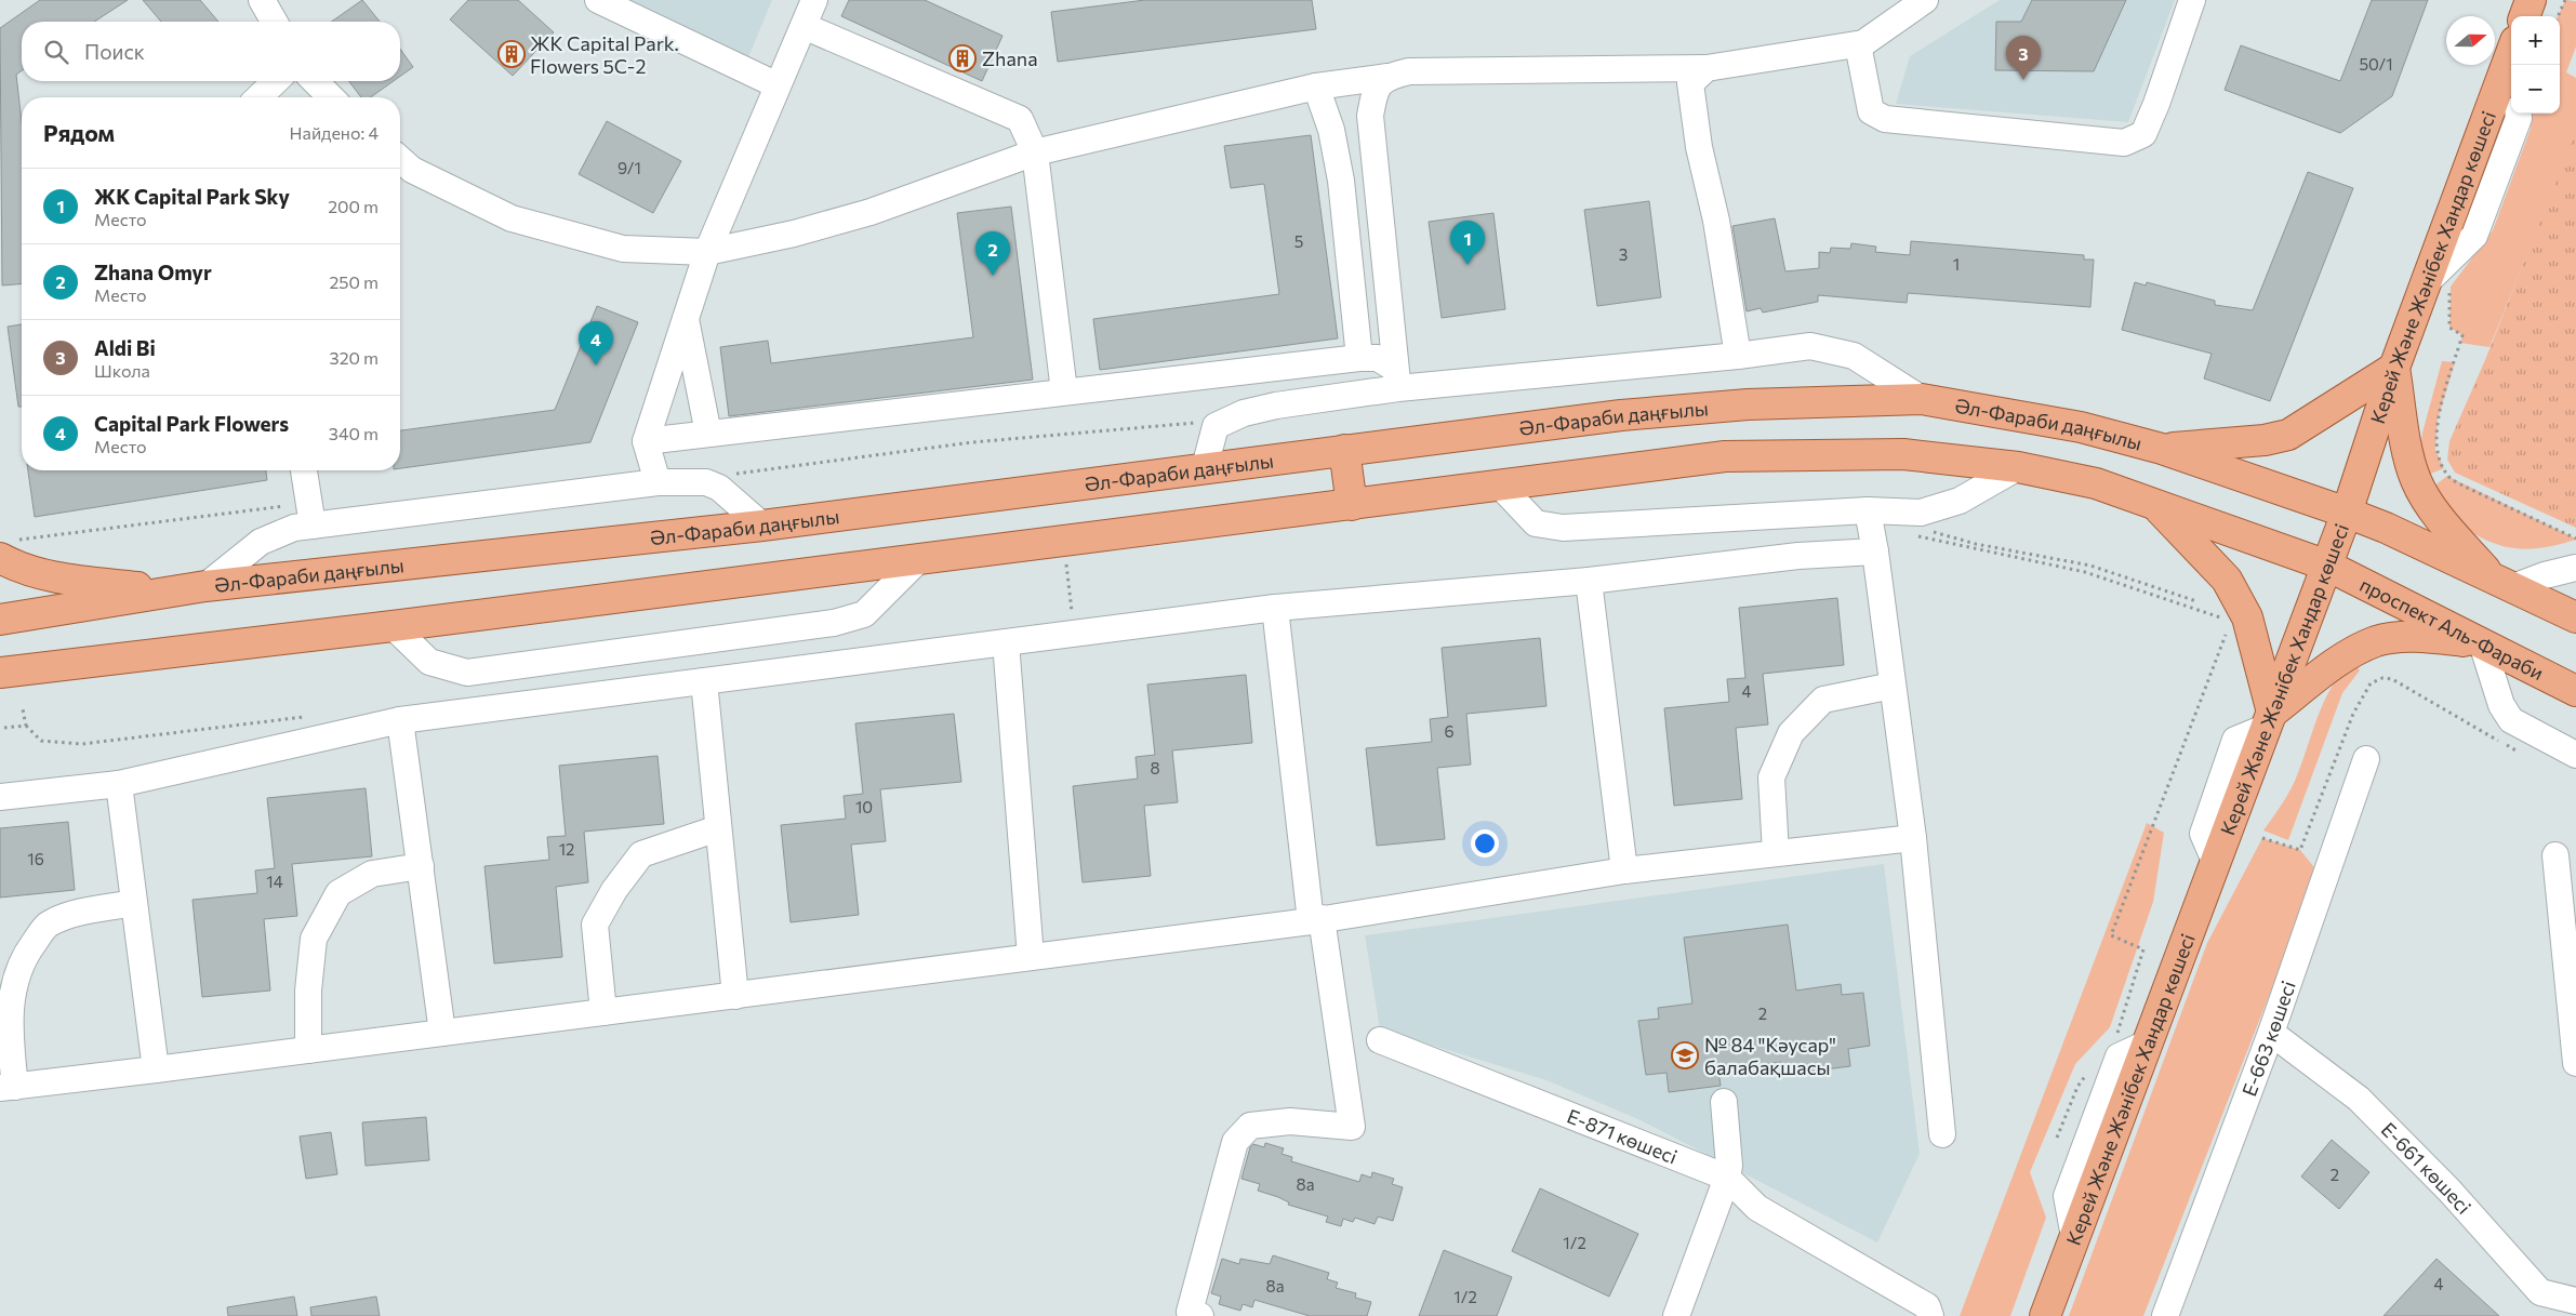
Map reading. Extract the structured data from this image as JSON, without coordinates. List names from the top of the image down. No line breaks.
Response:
{"streets":{"main road":["Керей Және Жәнібек Хандар көшесі","Әл-Фараби даңғылы","проспект Аль-Фараби"],"street":["Е-663 көшесі","Е-871 көшесі","Е-661 көшесі"]},"crossings":[["Керей Және Жәнібек Хандар көшесі","Әл-Фараби даңғылы"],["Керей Және Жәнібек Хандар көшесі","проспект Аль-Фараби"],["Е-663 көшесі","Е-661 көшесі"]],"places":{"building":["ЖК Capital Park. Flowers 5C-2","Zhana"],"school or university":["№ 84 \"Кәусар\" балабақшасы"]},"house_numbers":["50/1","9/1","5","3","1","4","6","8","10","12","16","14","2","2","8а","1/2","4","8а","1/2"],"north":"right","page":{"map_buttons":["+","−"],"search":"Поиск","pins":["3","1","2","4"],"heading":["Рядом","Найдено: 4"],"list":[{"mark":"1","name":"ЖК Capital Park Sky","note":"Место","value":"200 m"},{"mark":"2","name":"Zhana Omyr","note":"Место","value":"250 m"},{"mark":"3","name":"Aldi Bi","note":"Школа","value":"320 m"},{"mark":"4","name":"Capital Park Flowers","note":"Место","value":"340 m"}]}}
